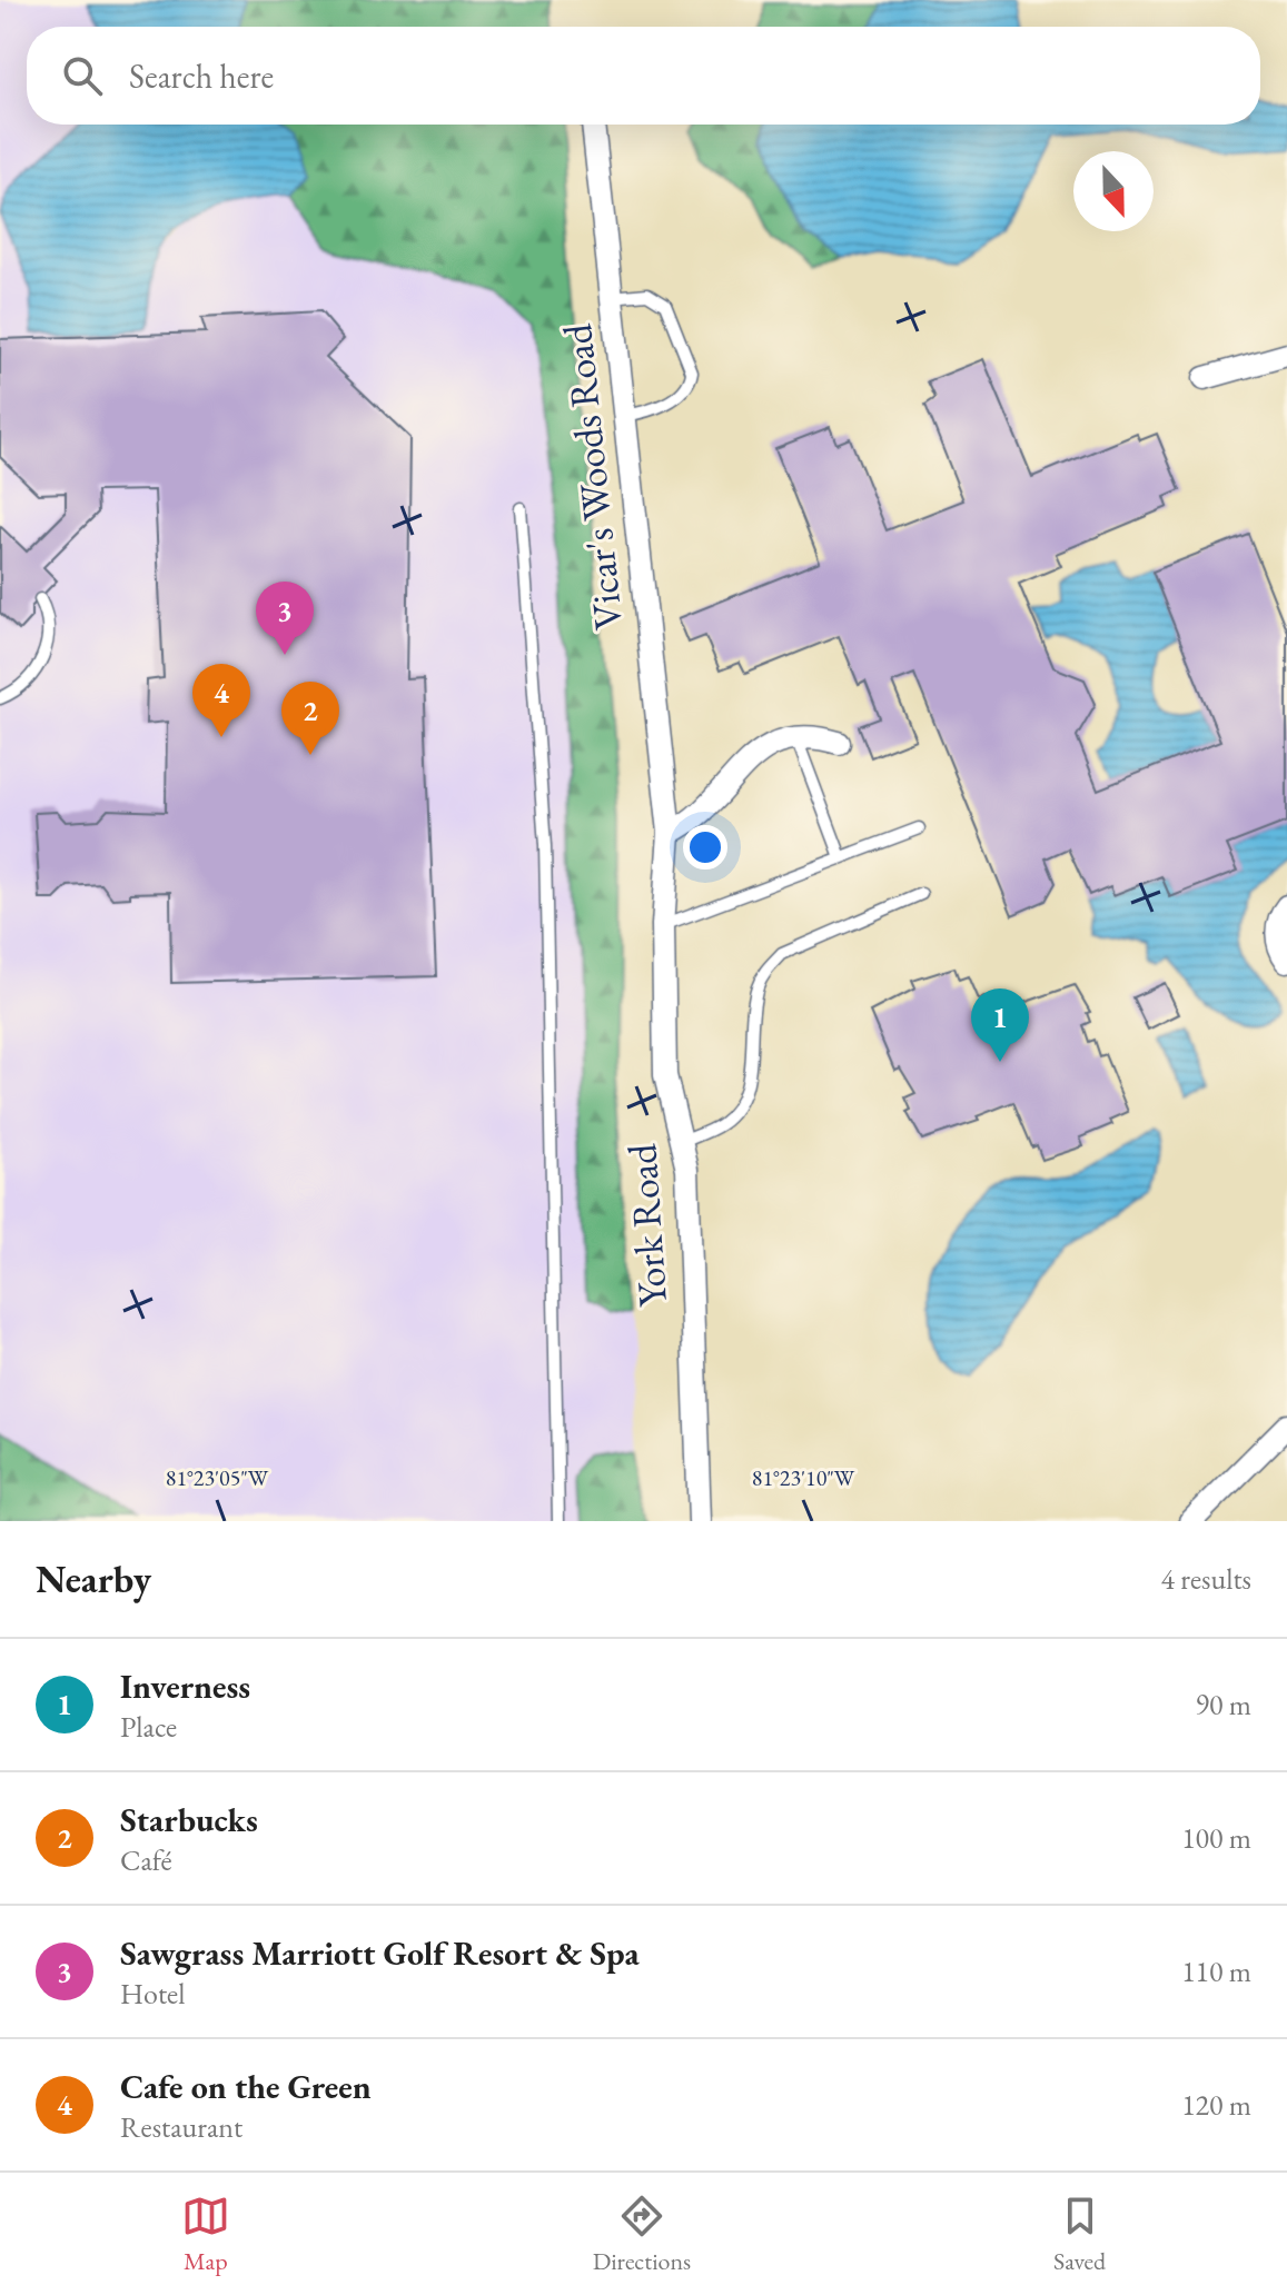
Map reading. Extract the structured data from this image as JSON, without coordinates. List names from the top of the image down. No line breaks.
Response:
{"streets":{"street":["Vicar's Woods Road","York Road"]},"crossings":[["Vicar's Woods Road","York Road"]],"north":"bottom","page":{"search":"Search here","pins":["3","4","2","1"],"heading":["Nearby","4 results"],"list":[{"mark":"1","name":"Inverness","note":"Place","value":"90 m"},{"mark":"2","name":"Starbucks","note":"Café","value":"100 m"},{"mark":"3","name":"Sawgrass Marriott Golf Resort & Spa","note":"Hotel","value":"110 m"},{"mark":"4","name":"Cafe on the Green","note":"Restaurant","value":"120 m"}],"nav":["Map","Directions","Saved"]},"coordinates":["81°23'05\"W","81°23'10\"W"]}
